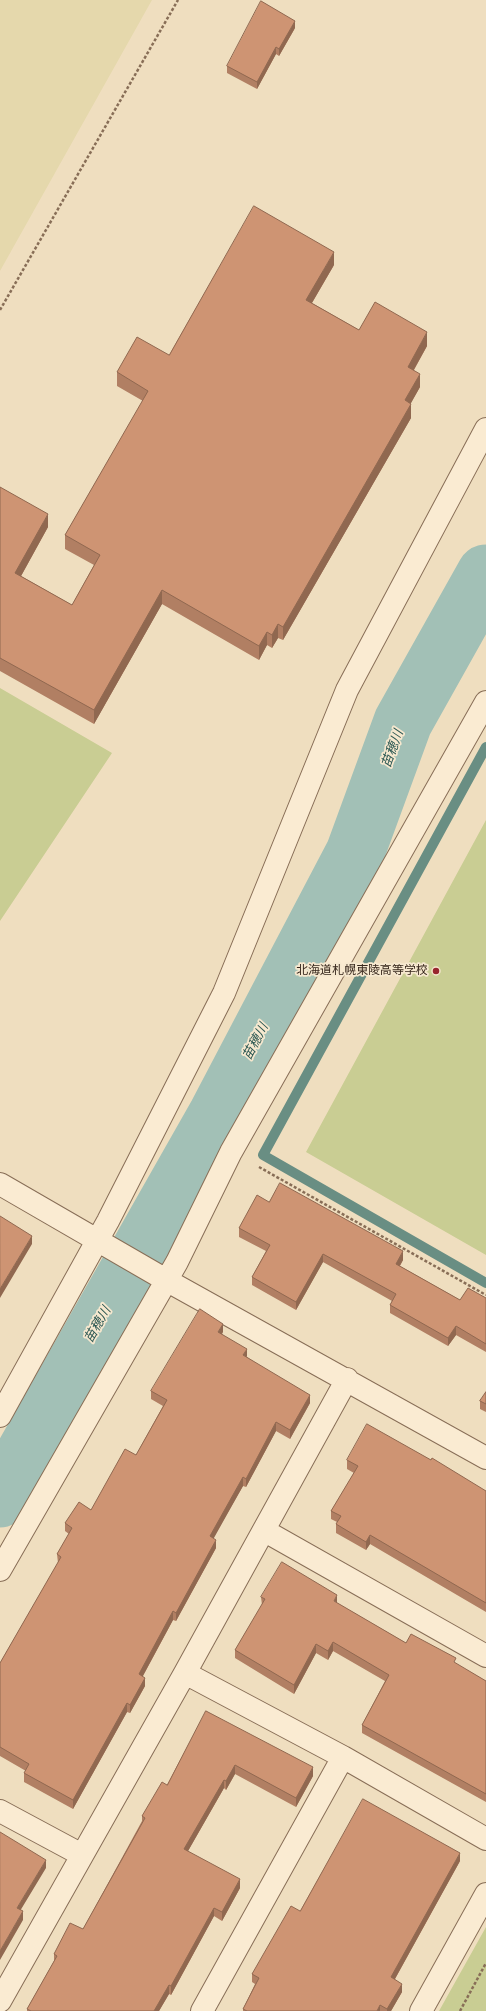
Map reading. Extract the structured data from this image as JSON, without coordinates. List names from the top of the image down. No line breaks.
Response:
{"water":["苗穂川"],"places":["北海道札幌東陵高等学校"]}
